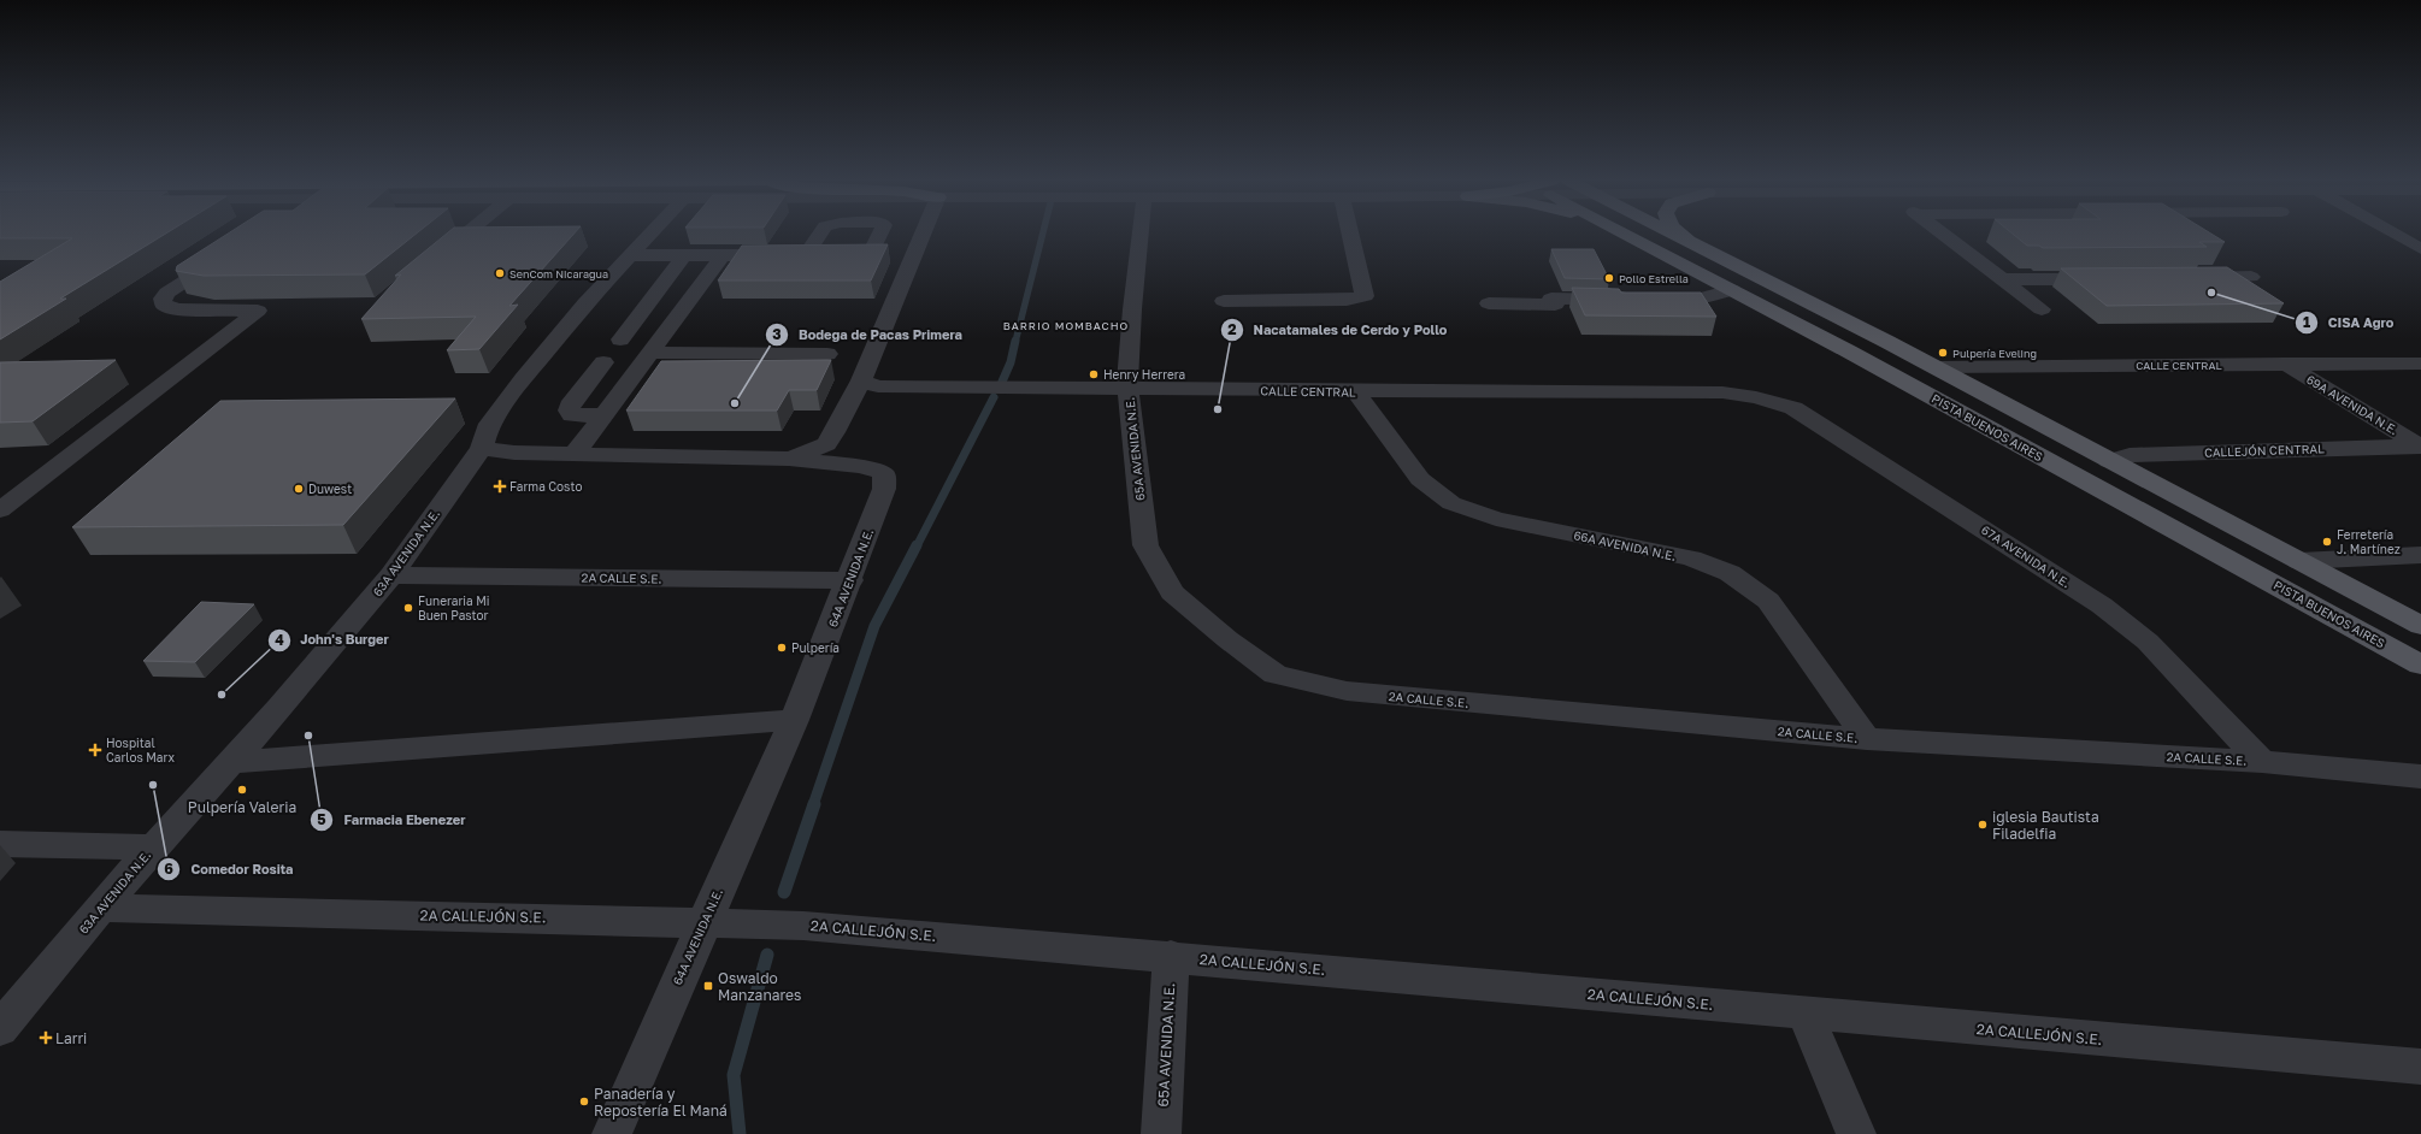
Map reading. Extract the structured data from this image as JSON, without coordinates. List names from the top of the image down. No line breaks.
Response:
{"streets":{"main road":["PISTA BUENOS AIRES"],"street":["CALLE CENTRAL","69A AVENIDA N.E.","65A AVENIDA N.E.","CALLEJÓN CENTRAL","66A AVENIDA N.E.","63A AVENIDA N.E.","67A AVENIDA N.E.","2A CALLE S.E.","64A AVENIDA N.E.","2A CALLEJÓN S.E."]},"crossings":[["CALLE CENTRAL","69A AVENIDA N.E."],["CALLE CENTRAL","65A AVENIDA N.E."],["CALLE CENTRAL","66A AVENIDA N.E."],["CALLE CENTRAL","67A AVENIDA N.E."],["69A AVENIDA N.E.","CALLEJÓN CENTRAL"],["65A AVENIDA N.E.","2A CALLE S.E."],["65A AVENIDA N.E.","2A CALLEJÓN S.E."],["66A AVENIDA N.E.","2A CALLE S.E."],["63A AVENIDA N.E.","2A CALLE S.E."],["63A AVENIDA N.E.","2A CALLEJÓN S.E."],["67A AVENIDA N.E.","2A CALLE S.E."],["2A CALLE S.E.","64A AVENIDA N.E."],["64A AVENIDA N.E.","2A CALLEJÓN S.E."]],"districts":["BARRIO MOMBACHO"],"places":{"other":["SenCom Nicaragua","Pollo Estrella","CISA Agro","Pulpería Eveling","Henry Herrera","Bodega de Pacas Primera","Nacatamales de Cerdo y Pollo","Duwest","Ferretería J. Martínez","Funeraria Mi Buen Pastor","Pulpería","John's Burger","Farmacia Ebenezer","Comedor Rosita","Pulpería Valeria","iglesia Bautista Filadelfia","Panadería y Repostería El Maná"],"health":["Farma Costo","Hospital Carlos Marx","Larri"],"transit":["Oswaldo Manzanares"]}}
